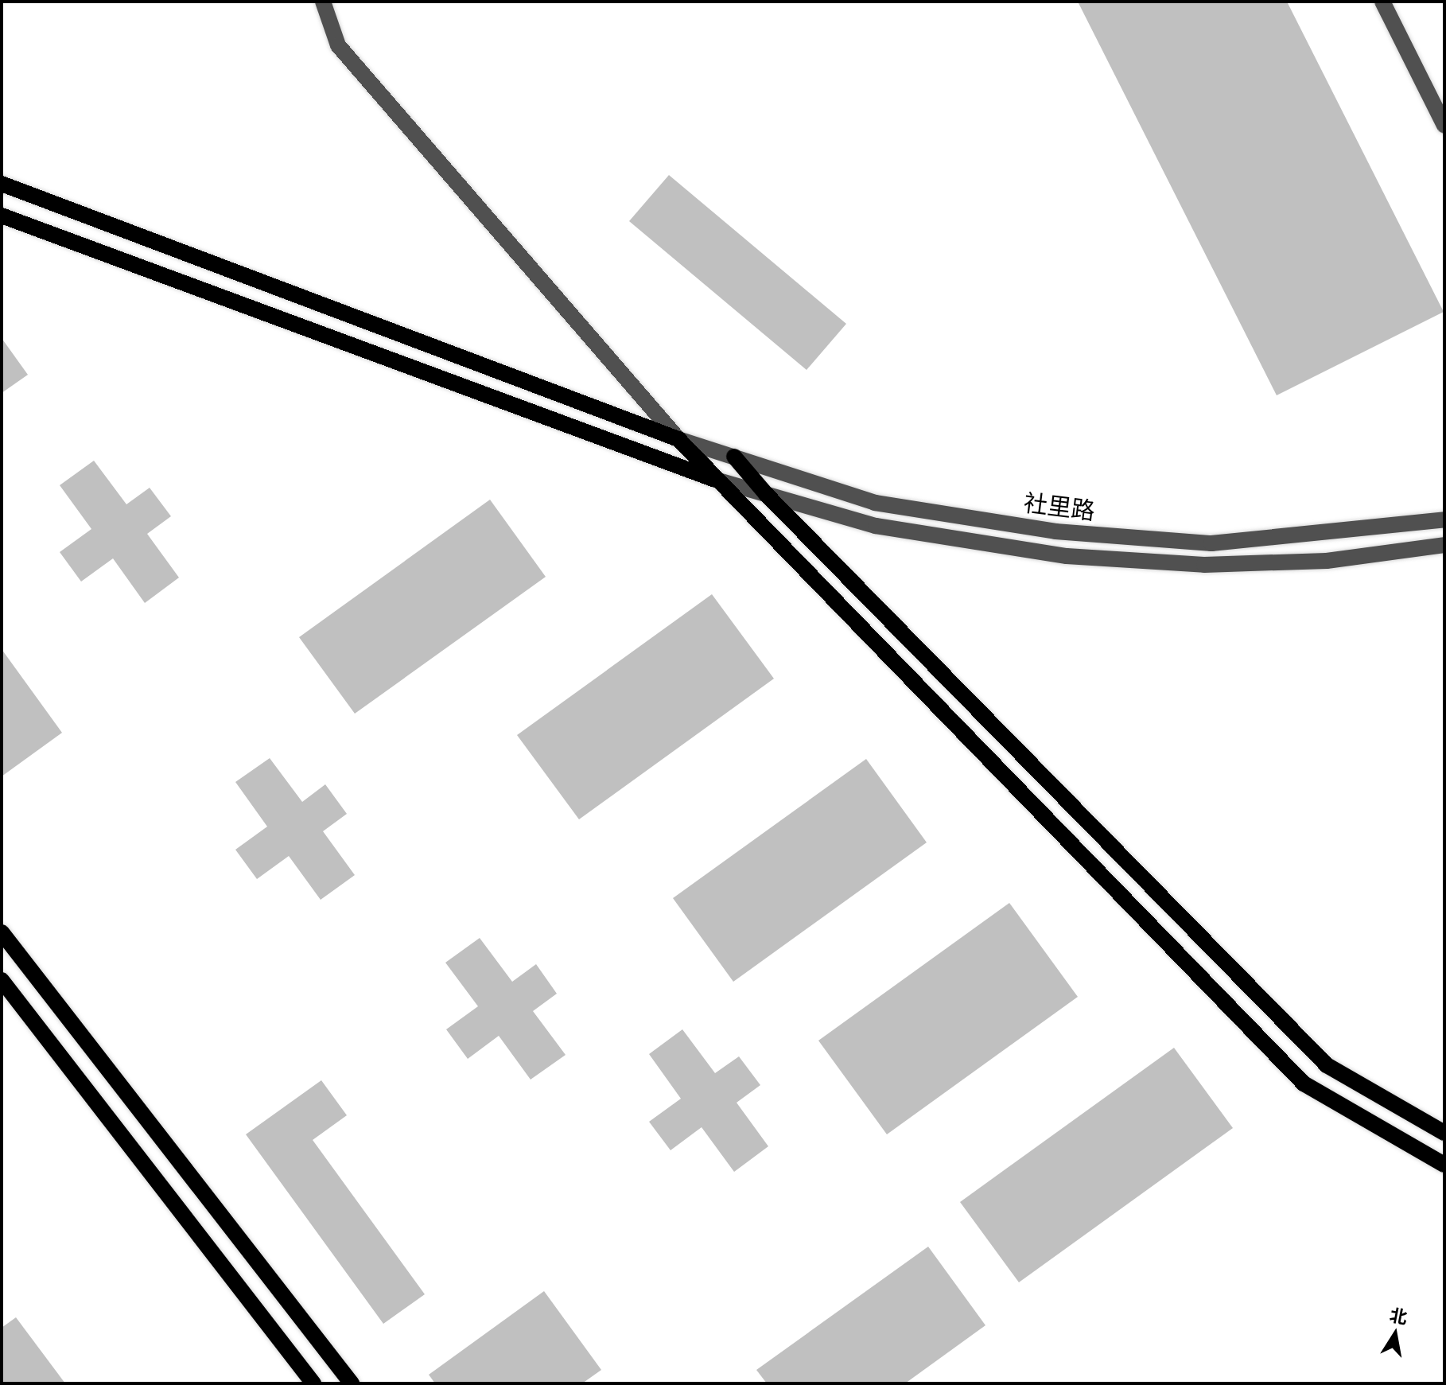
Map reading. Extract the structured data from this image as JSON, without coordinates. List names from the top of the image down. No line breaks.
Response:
{"streets":{"street":["社里路"]},"north":"top"}
